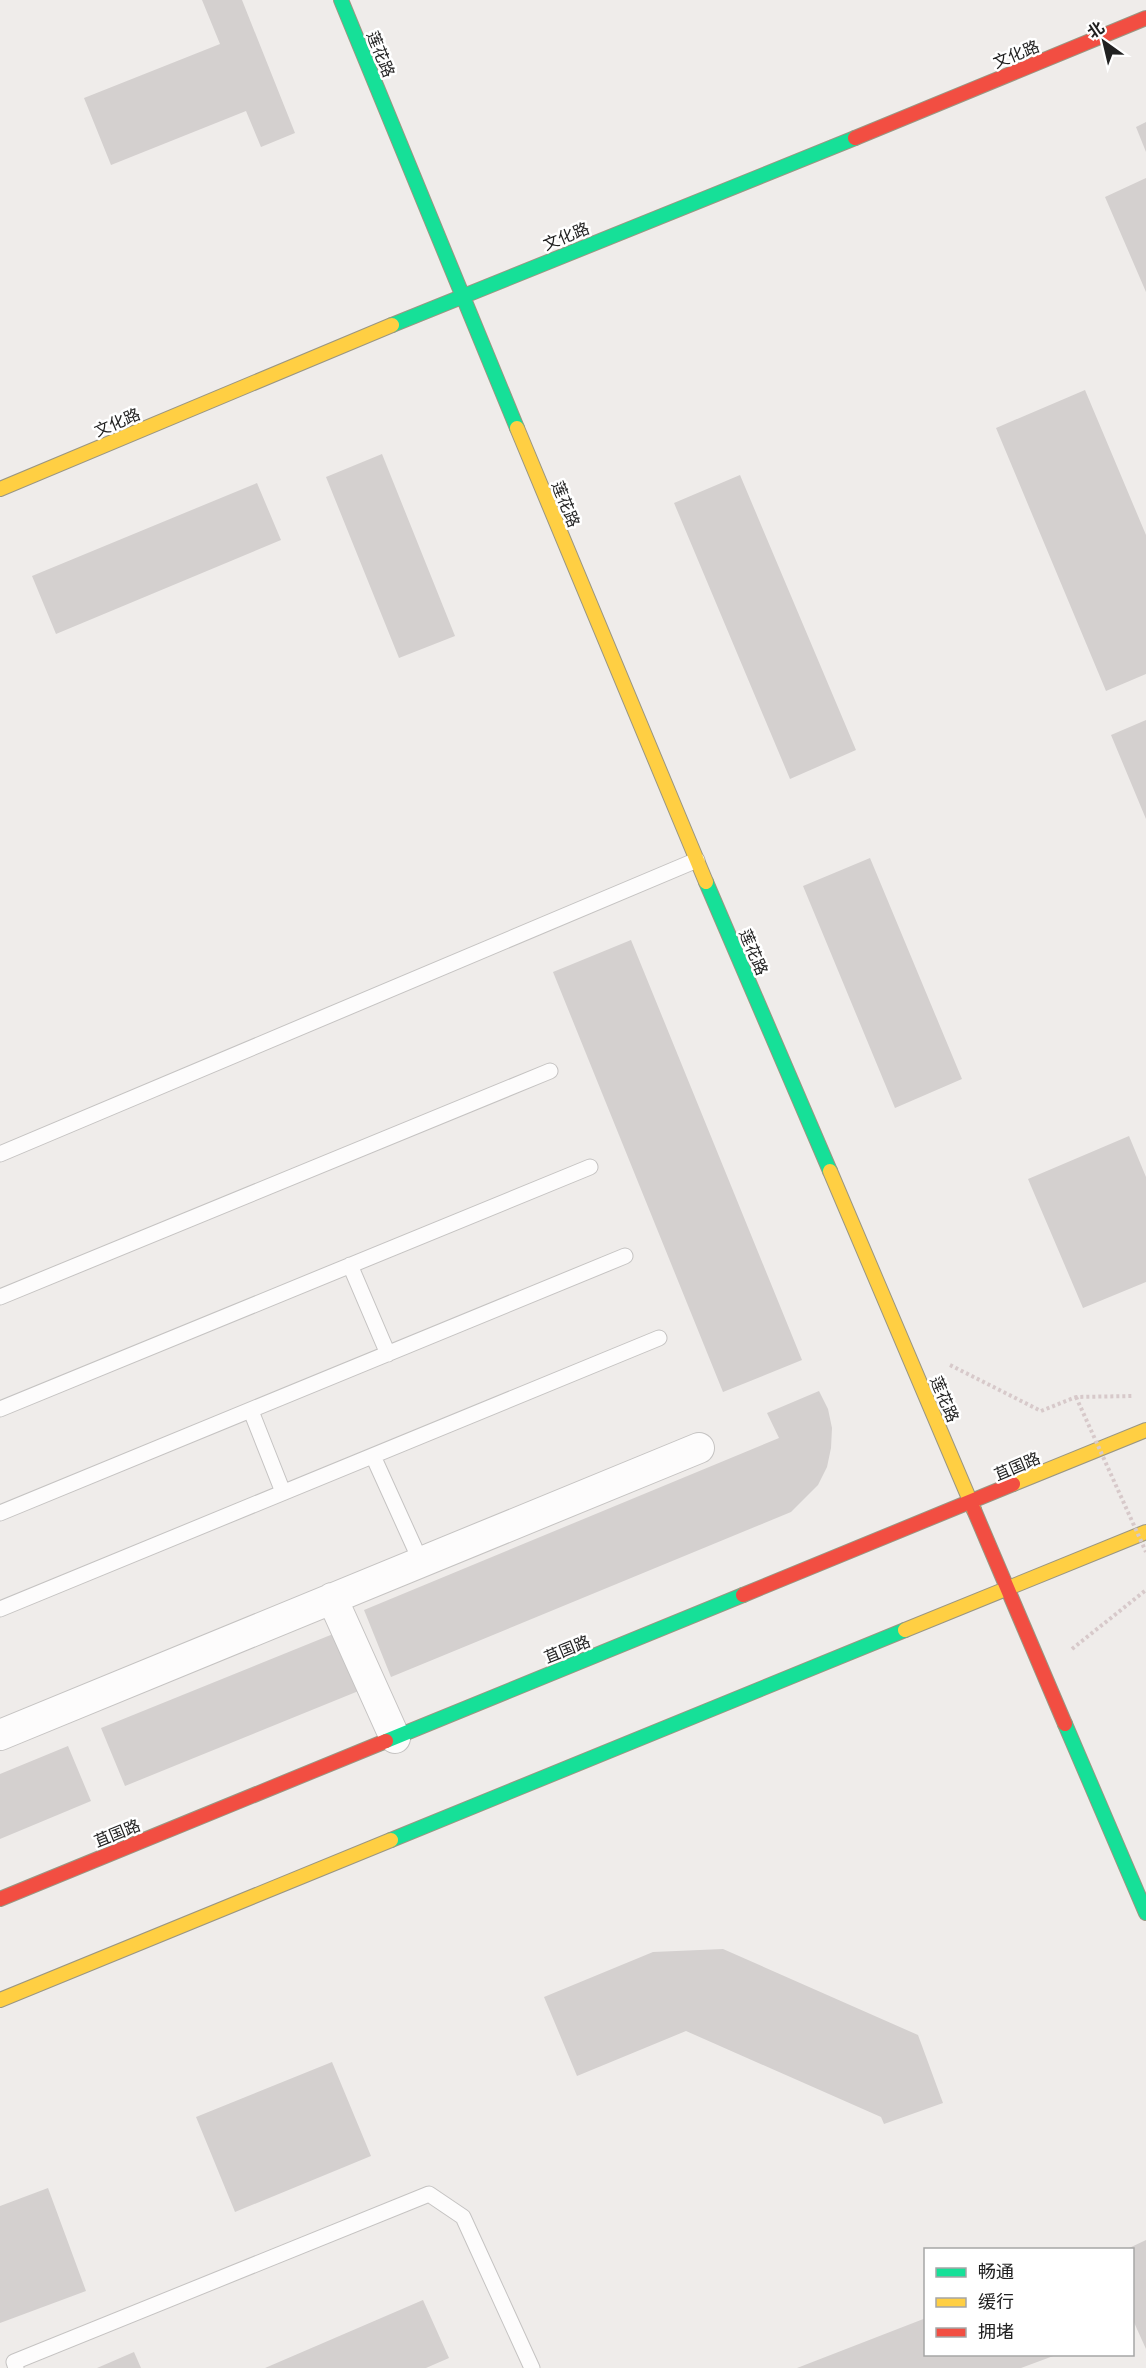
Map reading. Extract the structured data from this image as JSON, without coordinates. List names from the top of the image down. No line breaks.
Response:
{"streets":{"street":["莲花路","文化路","苴国路"]},"crossings":[["莲花路","文化路"],["莲花路","苴国路"]],"legend":["畅通","缓行","拥堵"],"north":"top left"}
